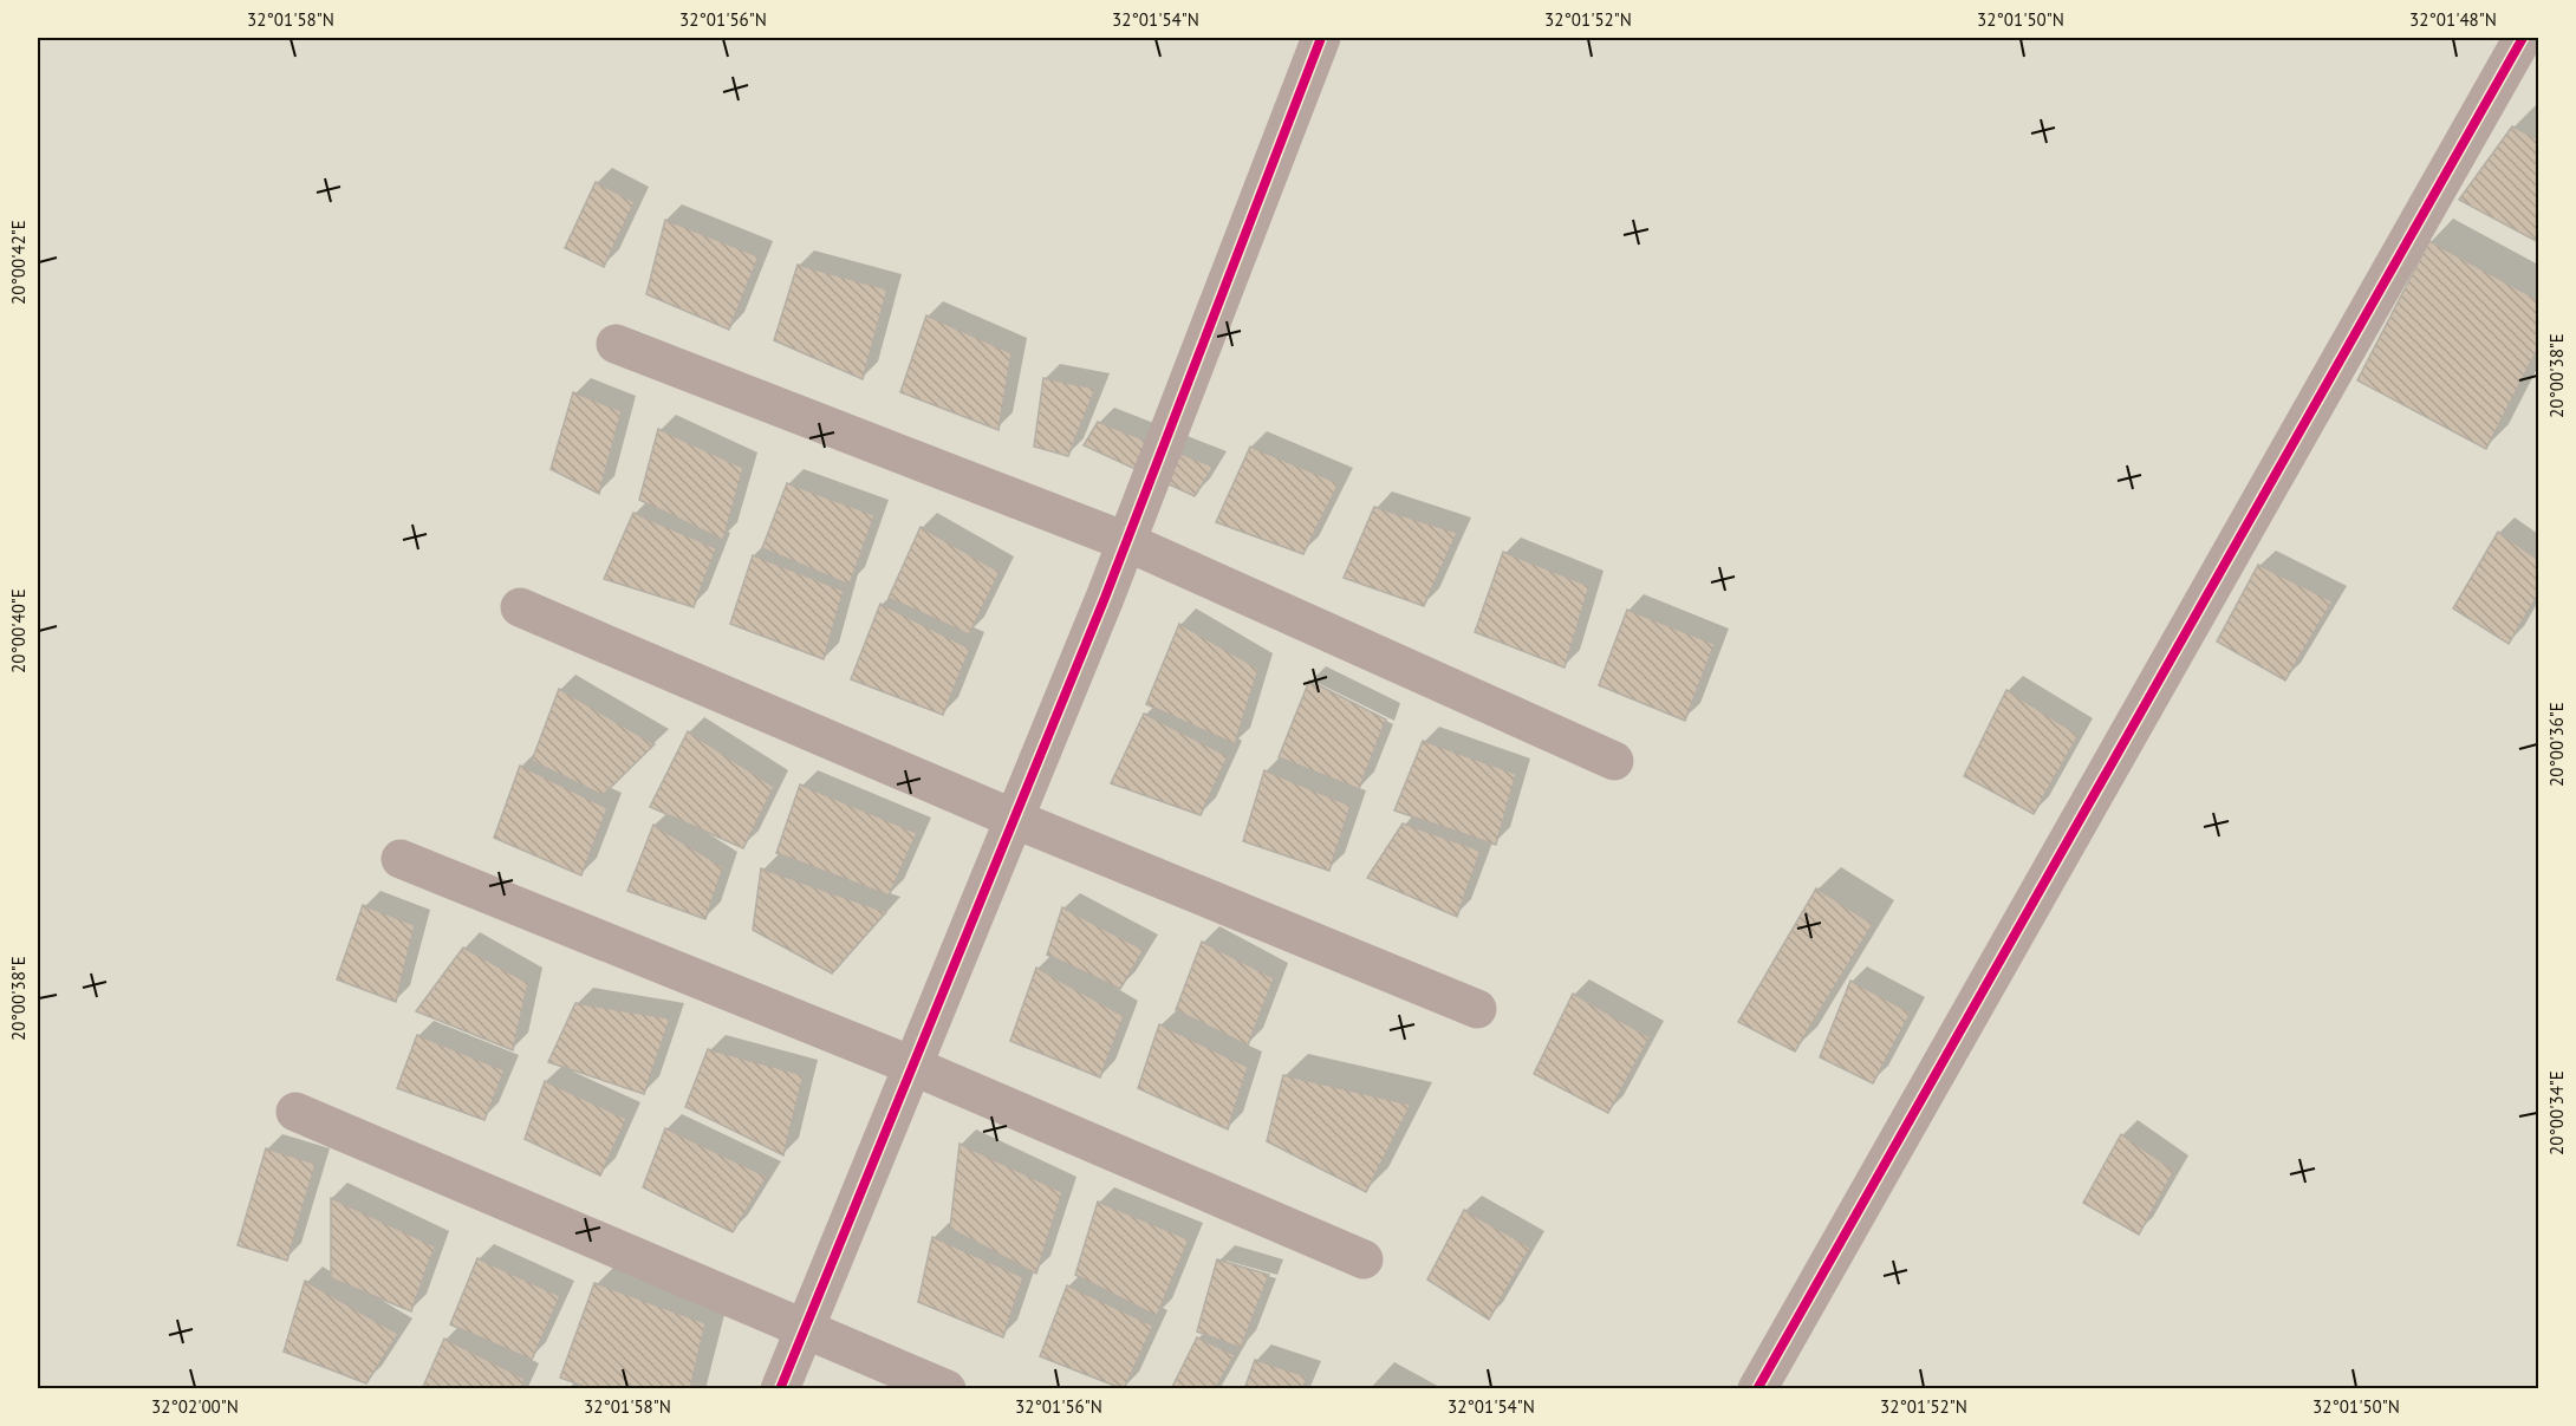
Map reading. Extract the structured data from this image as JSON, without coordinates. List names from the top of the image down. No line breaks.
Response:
{"coordinates":["32°01'58\"N","32°01'56\"N","32°01'54\"N","32°01'52\"N","32°01'50\"N","32°01'48\"N","20°00'42\"E","20°00'38\"E","20°00'40\"E","20°00'36\"E","20°00'34\"E","32°02'00\"N"]}
